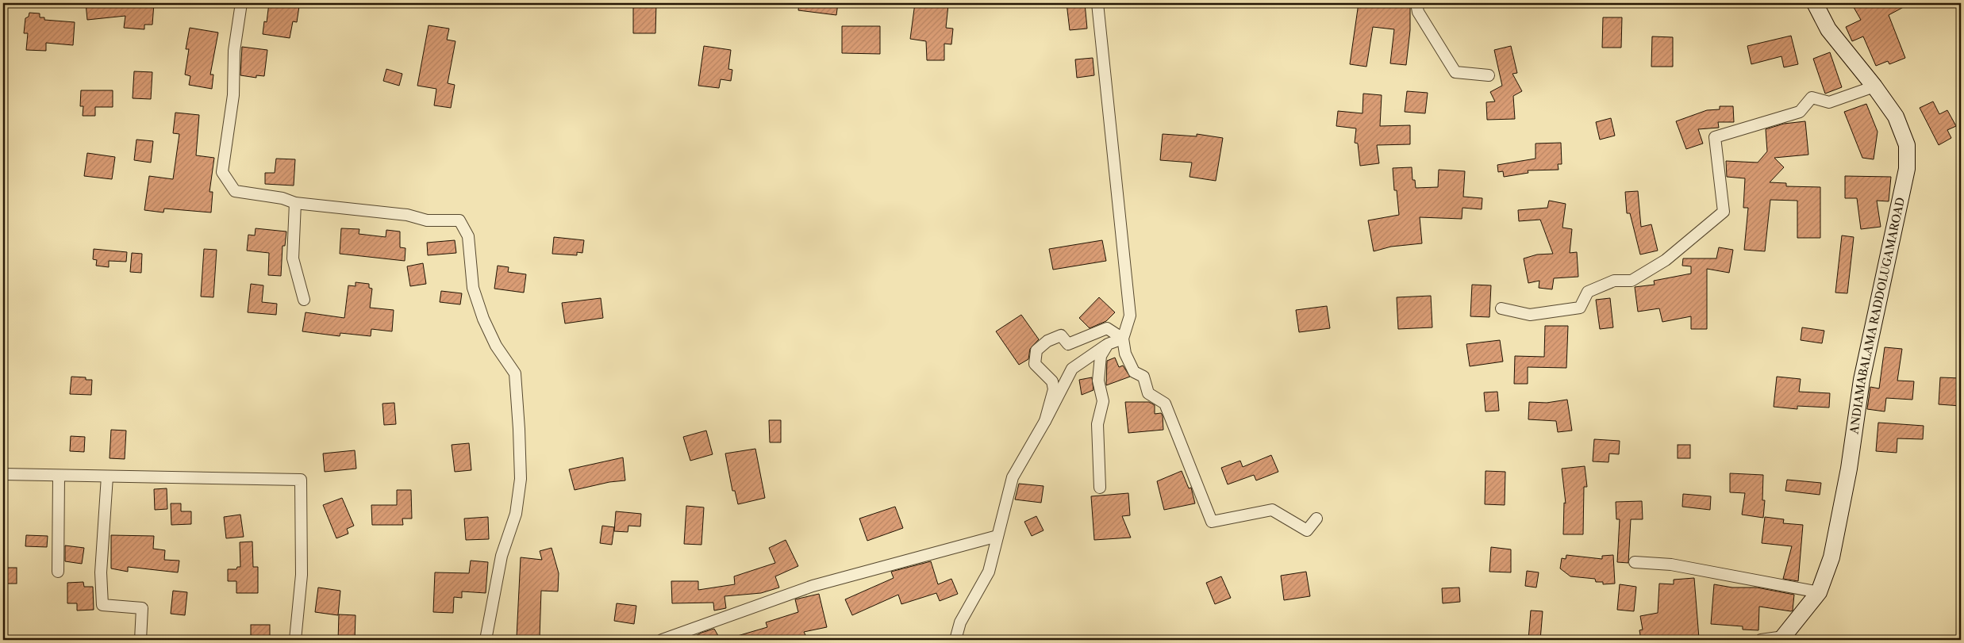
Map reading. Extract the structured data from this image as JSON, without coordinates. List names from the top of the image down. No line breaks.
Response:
{"streets":{"street":["ANDIAMABALAMA RADDOLUGAMAROAD"]}}
